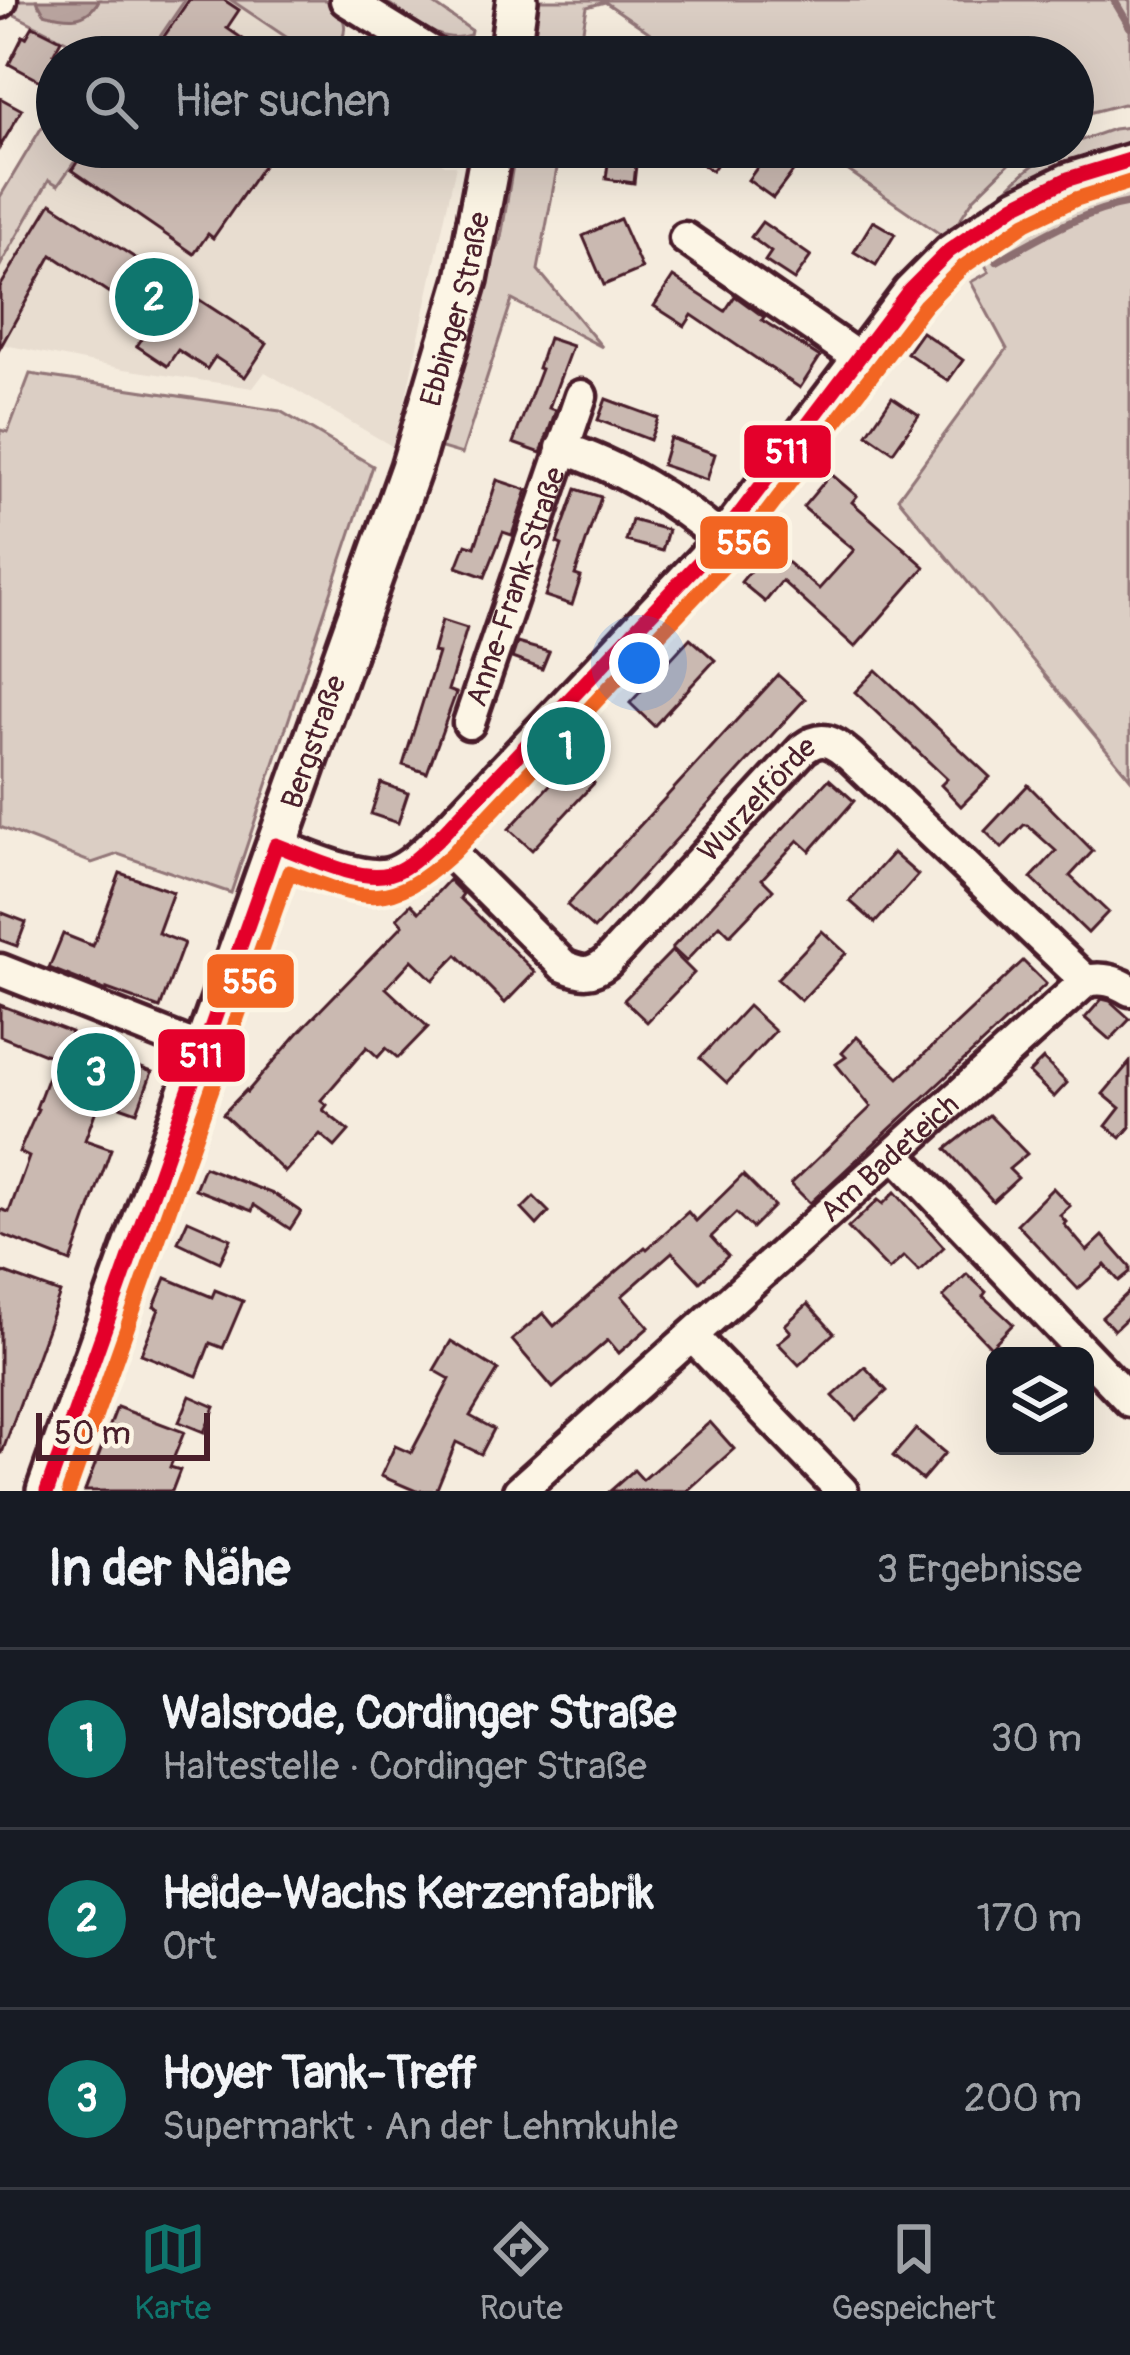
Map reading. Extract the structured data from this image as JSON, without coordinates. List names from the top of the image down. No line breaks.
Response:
{"streets":{"main road":["Ebbinger Straße","Bergstraße"],"street":["Anne-Frank-Straße","Wurzelförde","Am Badeteich"]},"crossings":[["Ebbinger Straße","Bergstraße"],["Wurzelförde","Am Badeteich"]],"lines":["transit line 511","transit line 556"],"scale_bar":"50 m","page":{"search":"Hier suchen","pins":["2","1","3"],"scale":"50 m","heading":["In der Nähe","3 Ergebnisse"],"list":[{"mark":"1","name":"Walsrode, Cordinger Straße","note":"Haltestelle · Cordinger Straße","value":"30 m"},{"mark":"2","name":"Heide-Wachs Kerzenfabrik","note":"Ort","value":"170 m"},{"mark":"3","name":"Hoyer Tank-Treff","note":"Supermarkt · An der Lehmkuhle","value":"200 m"}],"nav":["Karte","Route","Gespeichert"]}}
